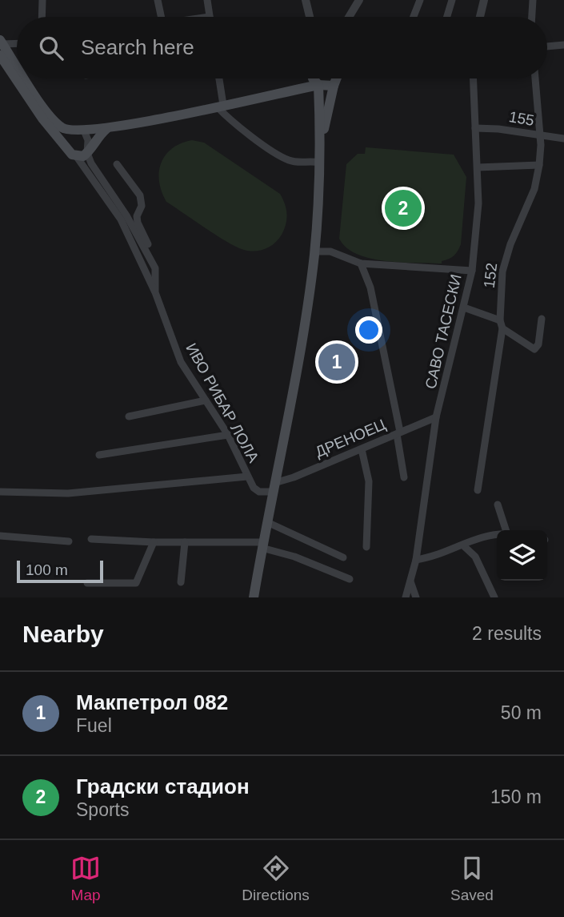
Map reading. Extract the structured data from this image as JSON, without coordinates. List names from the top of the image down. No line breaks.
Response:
{"streets":{"street":["155","152","САВО ТАСЕСКИ","ИВО РИБАР ЛОЛА","ДРЕНОЕЦ"]},"crossings":[["155","152"],["155","САВО ТАСЕСКИ"],["САВО ТАСЕСКИ","ДРЕНОЕЦ"],["ИВО РИБАР ЛОЛА","ДРЕНОЕЦ"]],"scale_bar":"100 m","page":{"search":"Search here","pins":["2","1"],"scale":"100 m","heading":["Nearby","2 results"],"list":[{"mark":"1","name":"Макпетрол 082","note":"Fuel","value":"50 m"},{"mark":"2","name":"Градски стадион","note":"Sports","value":"150 m"}],"nav":["Map","Directions","Saved"]}}
